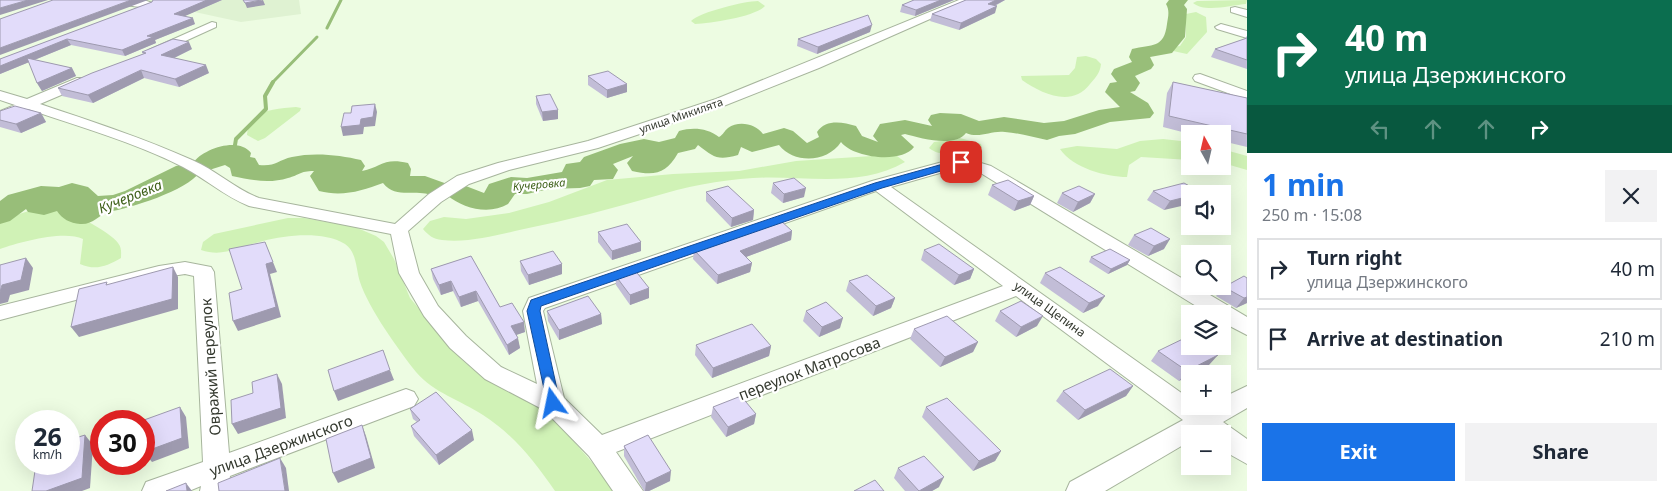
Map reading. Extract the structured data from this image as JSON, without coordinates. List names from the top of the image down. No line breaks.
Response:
{"streets":{"street":["улица Микилята","улица Щепина","Овражий переулок","переулок Матросова","улица Дзержинского"]},"crossings":[["улица Щепина","переулок Матросова"],["Овражий переулок","улица Дзержинского"]],"water":["Кучеровка"],"north":"top","page":{"turn":["40 m","улица Дзержинского"],"map_buttons":["+","−"],"heading":["1 min","250 m · 15:08"],"list":[{"name":"Turn right","note":"улица Дзержинского","value":"40 m"},{"name":"Arrive at destination","value":"210 m"}],"speed":"26 km/h","limit":"30","buttons":["Exit","Share"]}}
